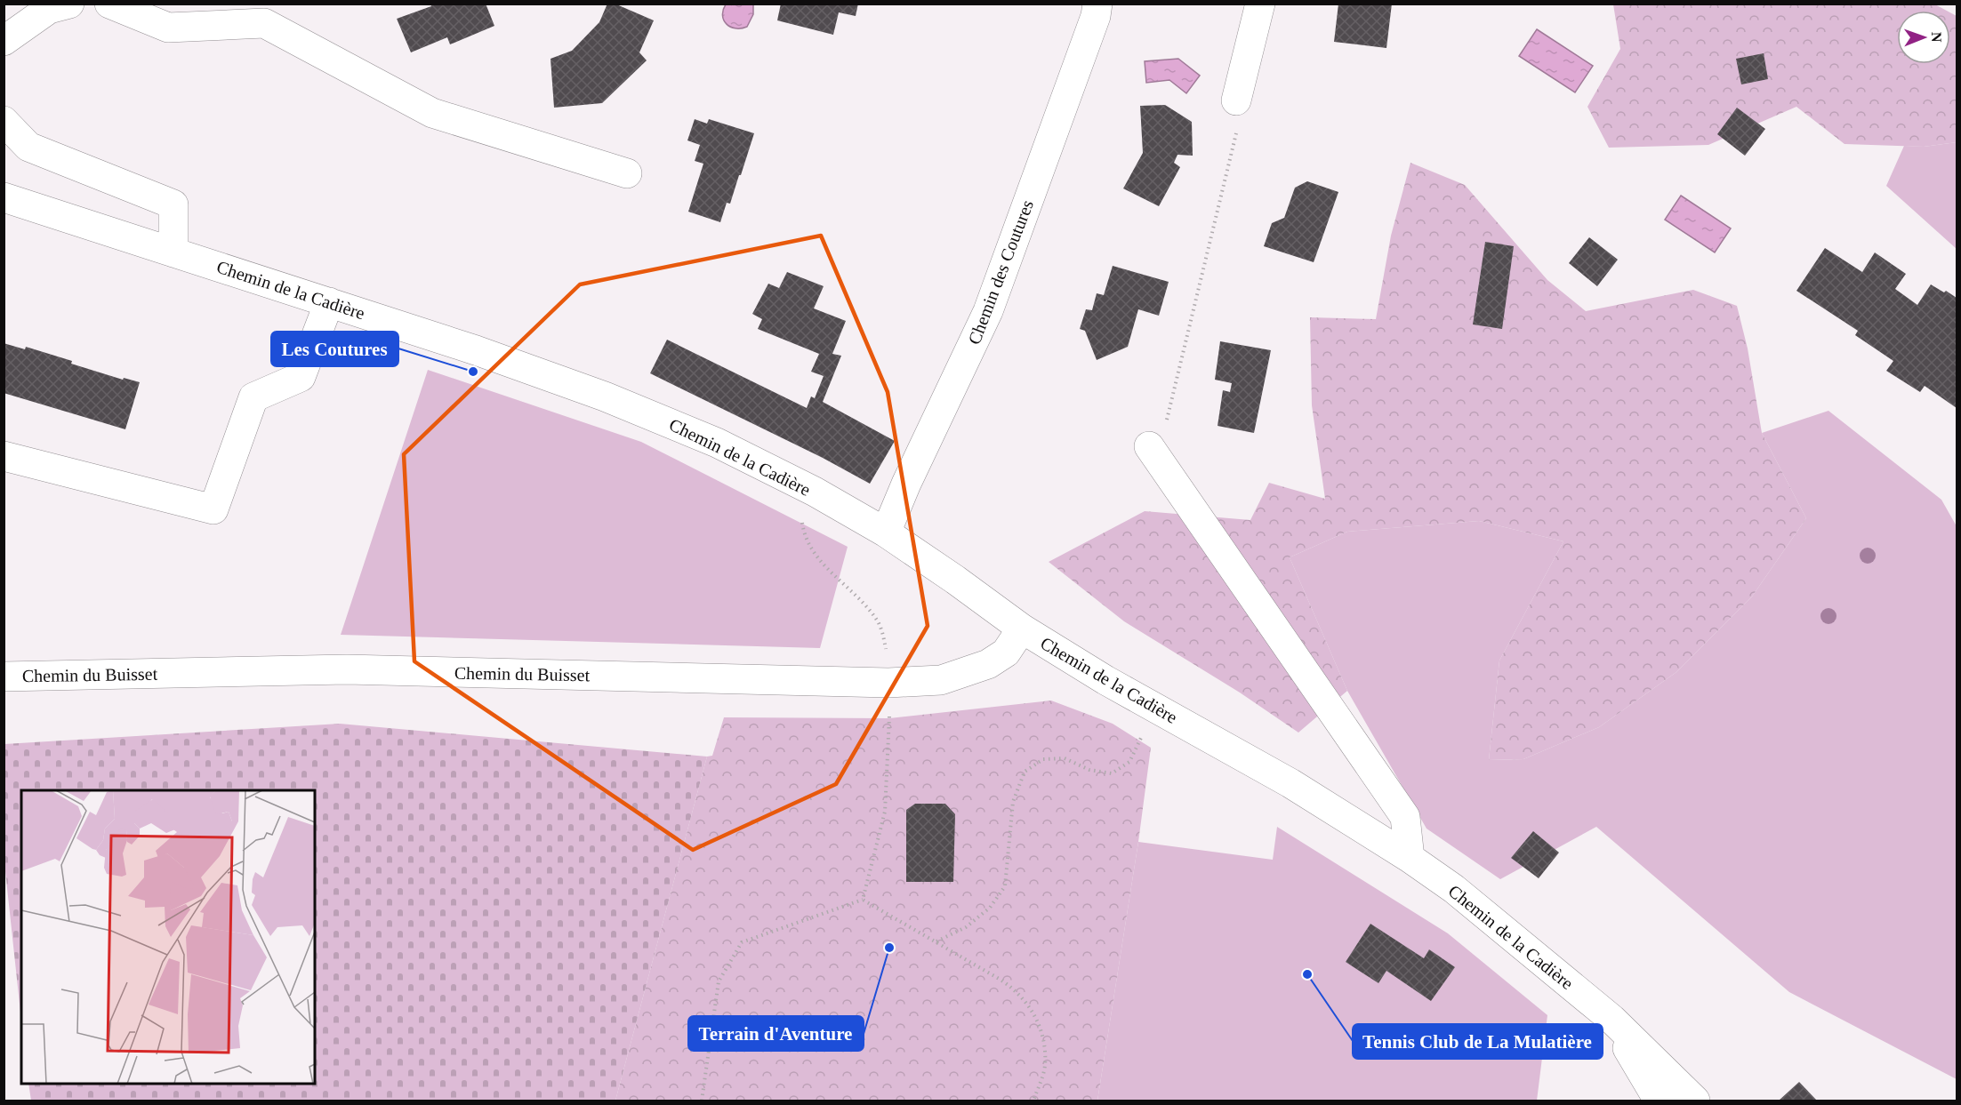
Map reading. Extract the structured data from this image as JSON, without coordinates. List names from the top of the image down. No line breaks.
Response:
{"streets":{"street":["Chemin des Coutures","Chemin de la Cadière","Chemin du Buisset"]},"crossings":[["Chemin des Coutures","Chemin de la Cadière"],["Chemin de la Cadière","Chemin du Buisset"]],"places":["Les Coutures","Terrain d'Aventure","Tennis Club de La Mulatière"],"north":"right"}
